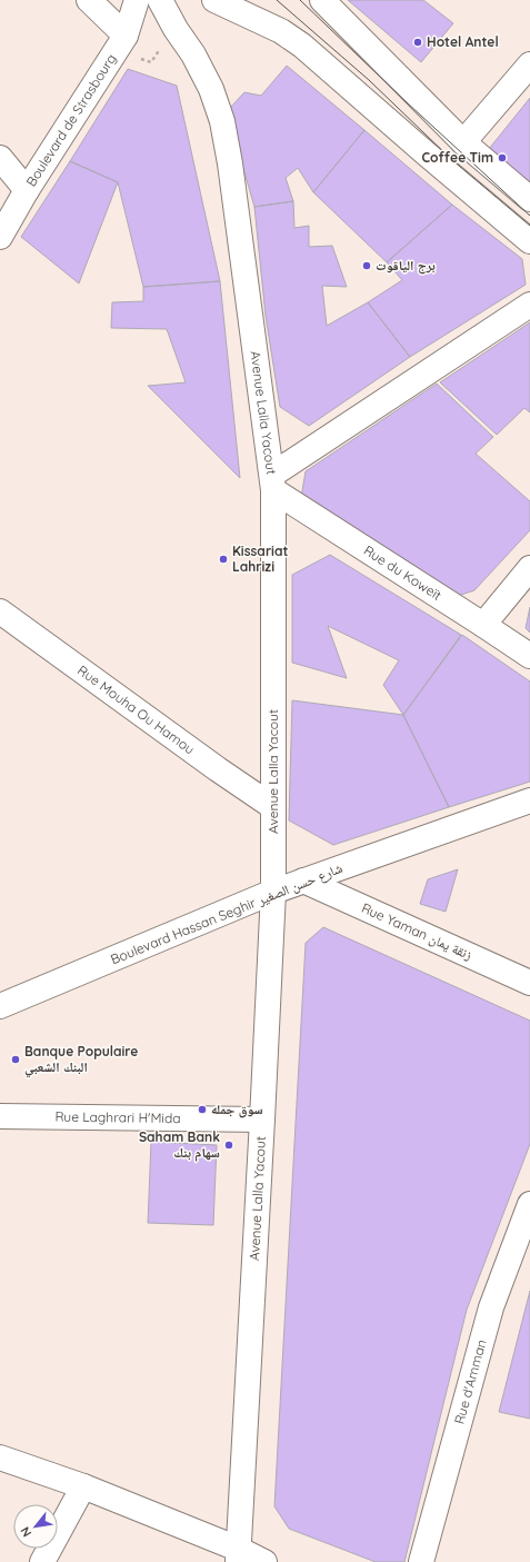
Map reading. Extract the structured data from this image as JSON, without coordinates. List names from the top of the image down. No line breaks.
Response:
{"streets":{"street":["Boulevard de Strasbourg","Avenue Lalla Yacout","Rue du Koweït","Rue Mouha Ou Hamou","Boulevard Hassan Seghir شارع حسن الصغير","Rue Yaman زنقة يمان","Rue Laghrari H'Mida","Rue d'Amman"]},"crossings":[["Avenue Lalla Yacout","Rue du Koweït"],["Avenue Lalla Yacout","Rue Mouha Ou Hamou"],["Avenue Lalla Yacout","Boulevard Hassan Seghir شارع حسن الصغير"],["Avenue Lalla Yacout","Rue Laghrari H'Mida"],["Boulevard Hassan Seghir شارع حسن الصغير","Rue Yaman زنقة يمان"]],"places":["Hotel Antel","Coffee Tim","برج الياقوت","Kissariat Lahrizi","Banque Populaire البنك الشعبي","سوق جمله","Saham Bank سهام بنك"],"north":"bottom left"}
